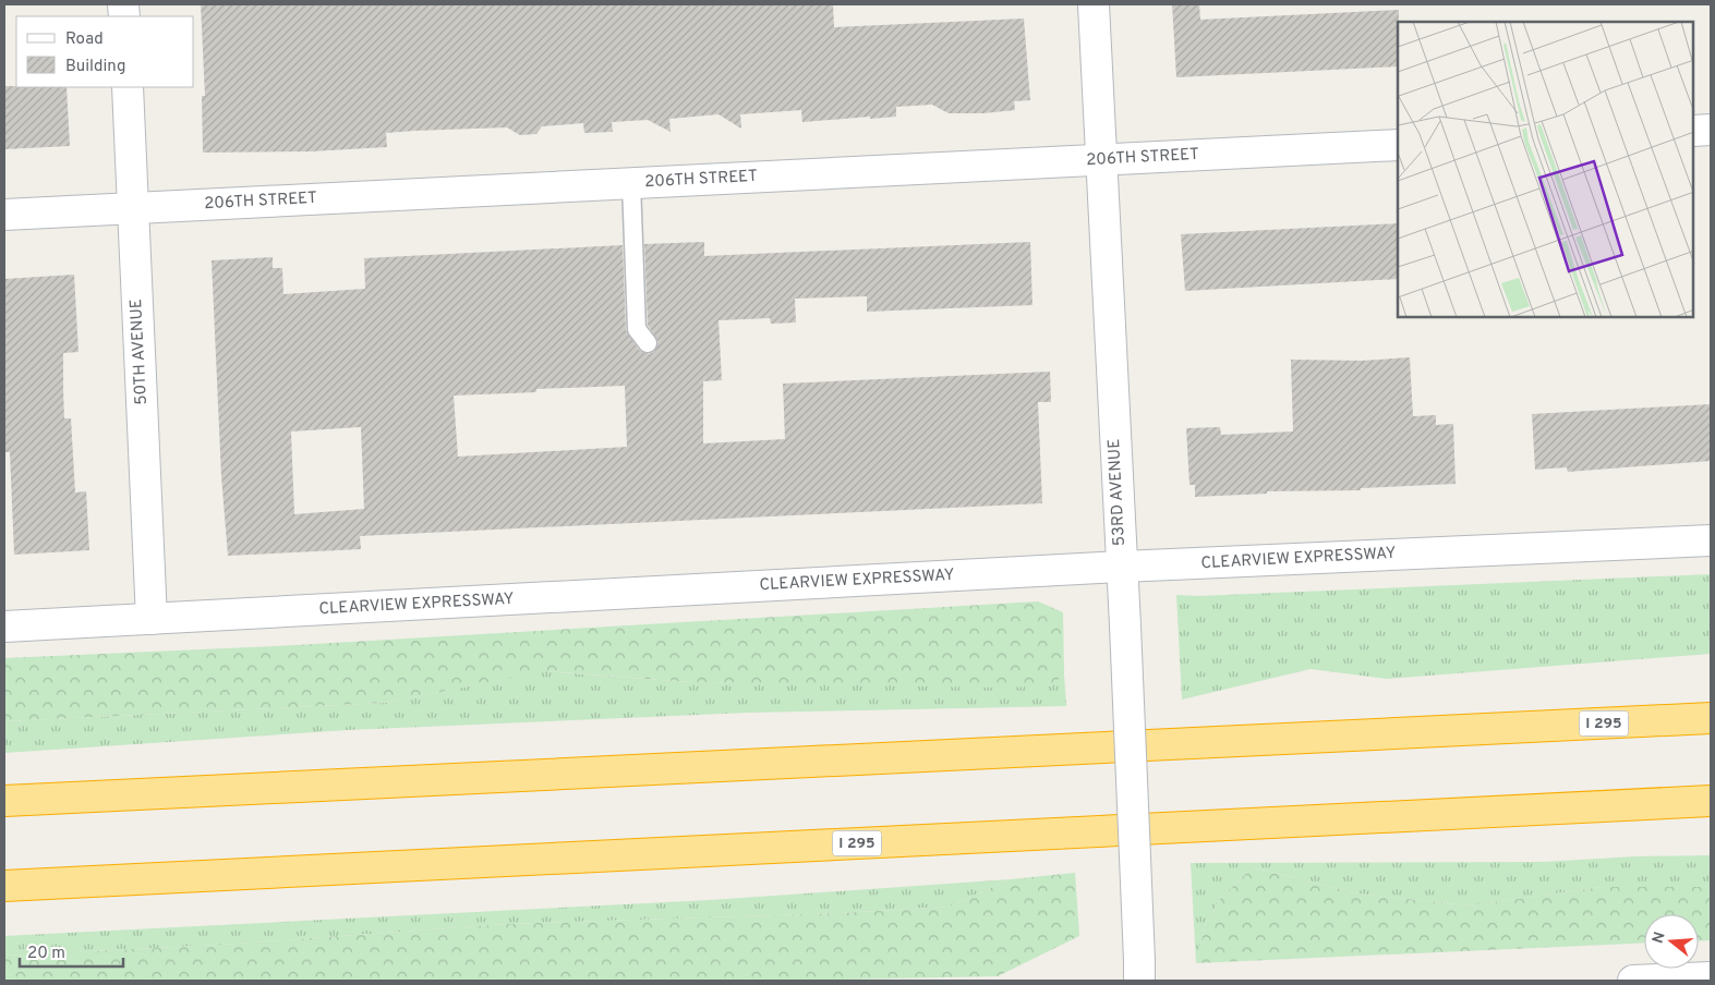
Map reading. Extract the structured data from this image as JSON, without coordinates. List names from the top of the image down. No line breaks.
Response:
{"streets":{"highway":["I 295"],"street":["206TH STREET","50TH AVENUE","53RD AVENUE","CLEARVIEW EXPRESSWAY"]},"crossings":[["206TH STREET","50TH AVENUE"],["206TH STREET","53RD AVENUE"],["50TH AVENUE","CLEARVIEW EXPRESSWAY"],["53RD AVENUE","CLEARVIEW EXPRESSWAY"]],"legend":["Road","Building"],"scale_bar":"20 m","north":"left"}
